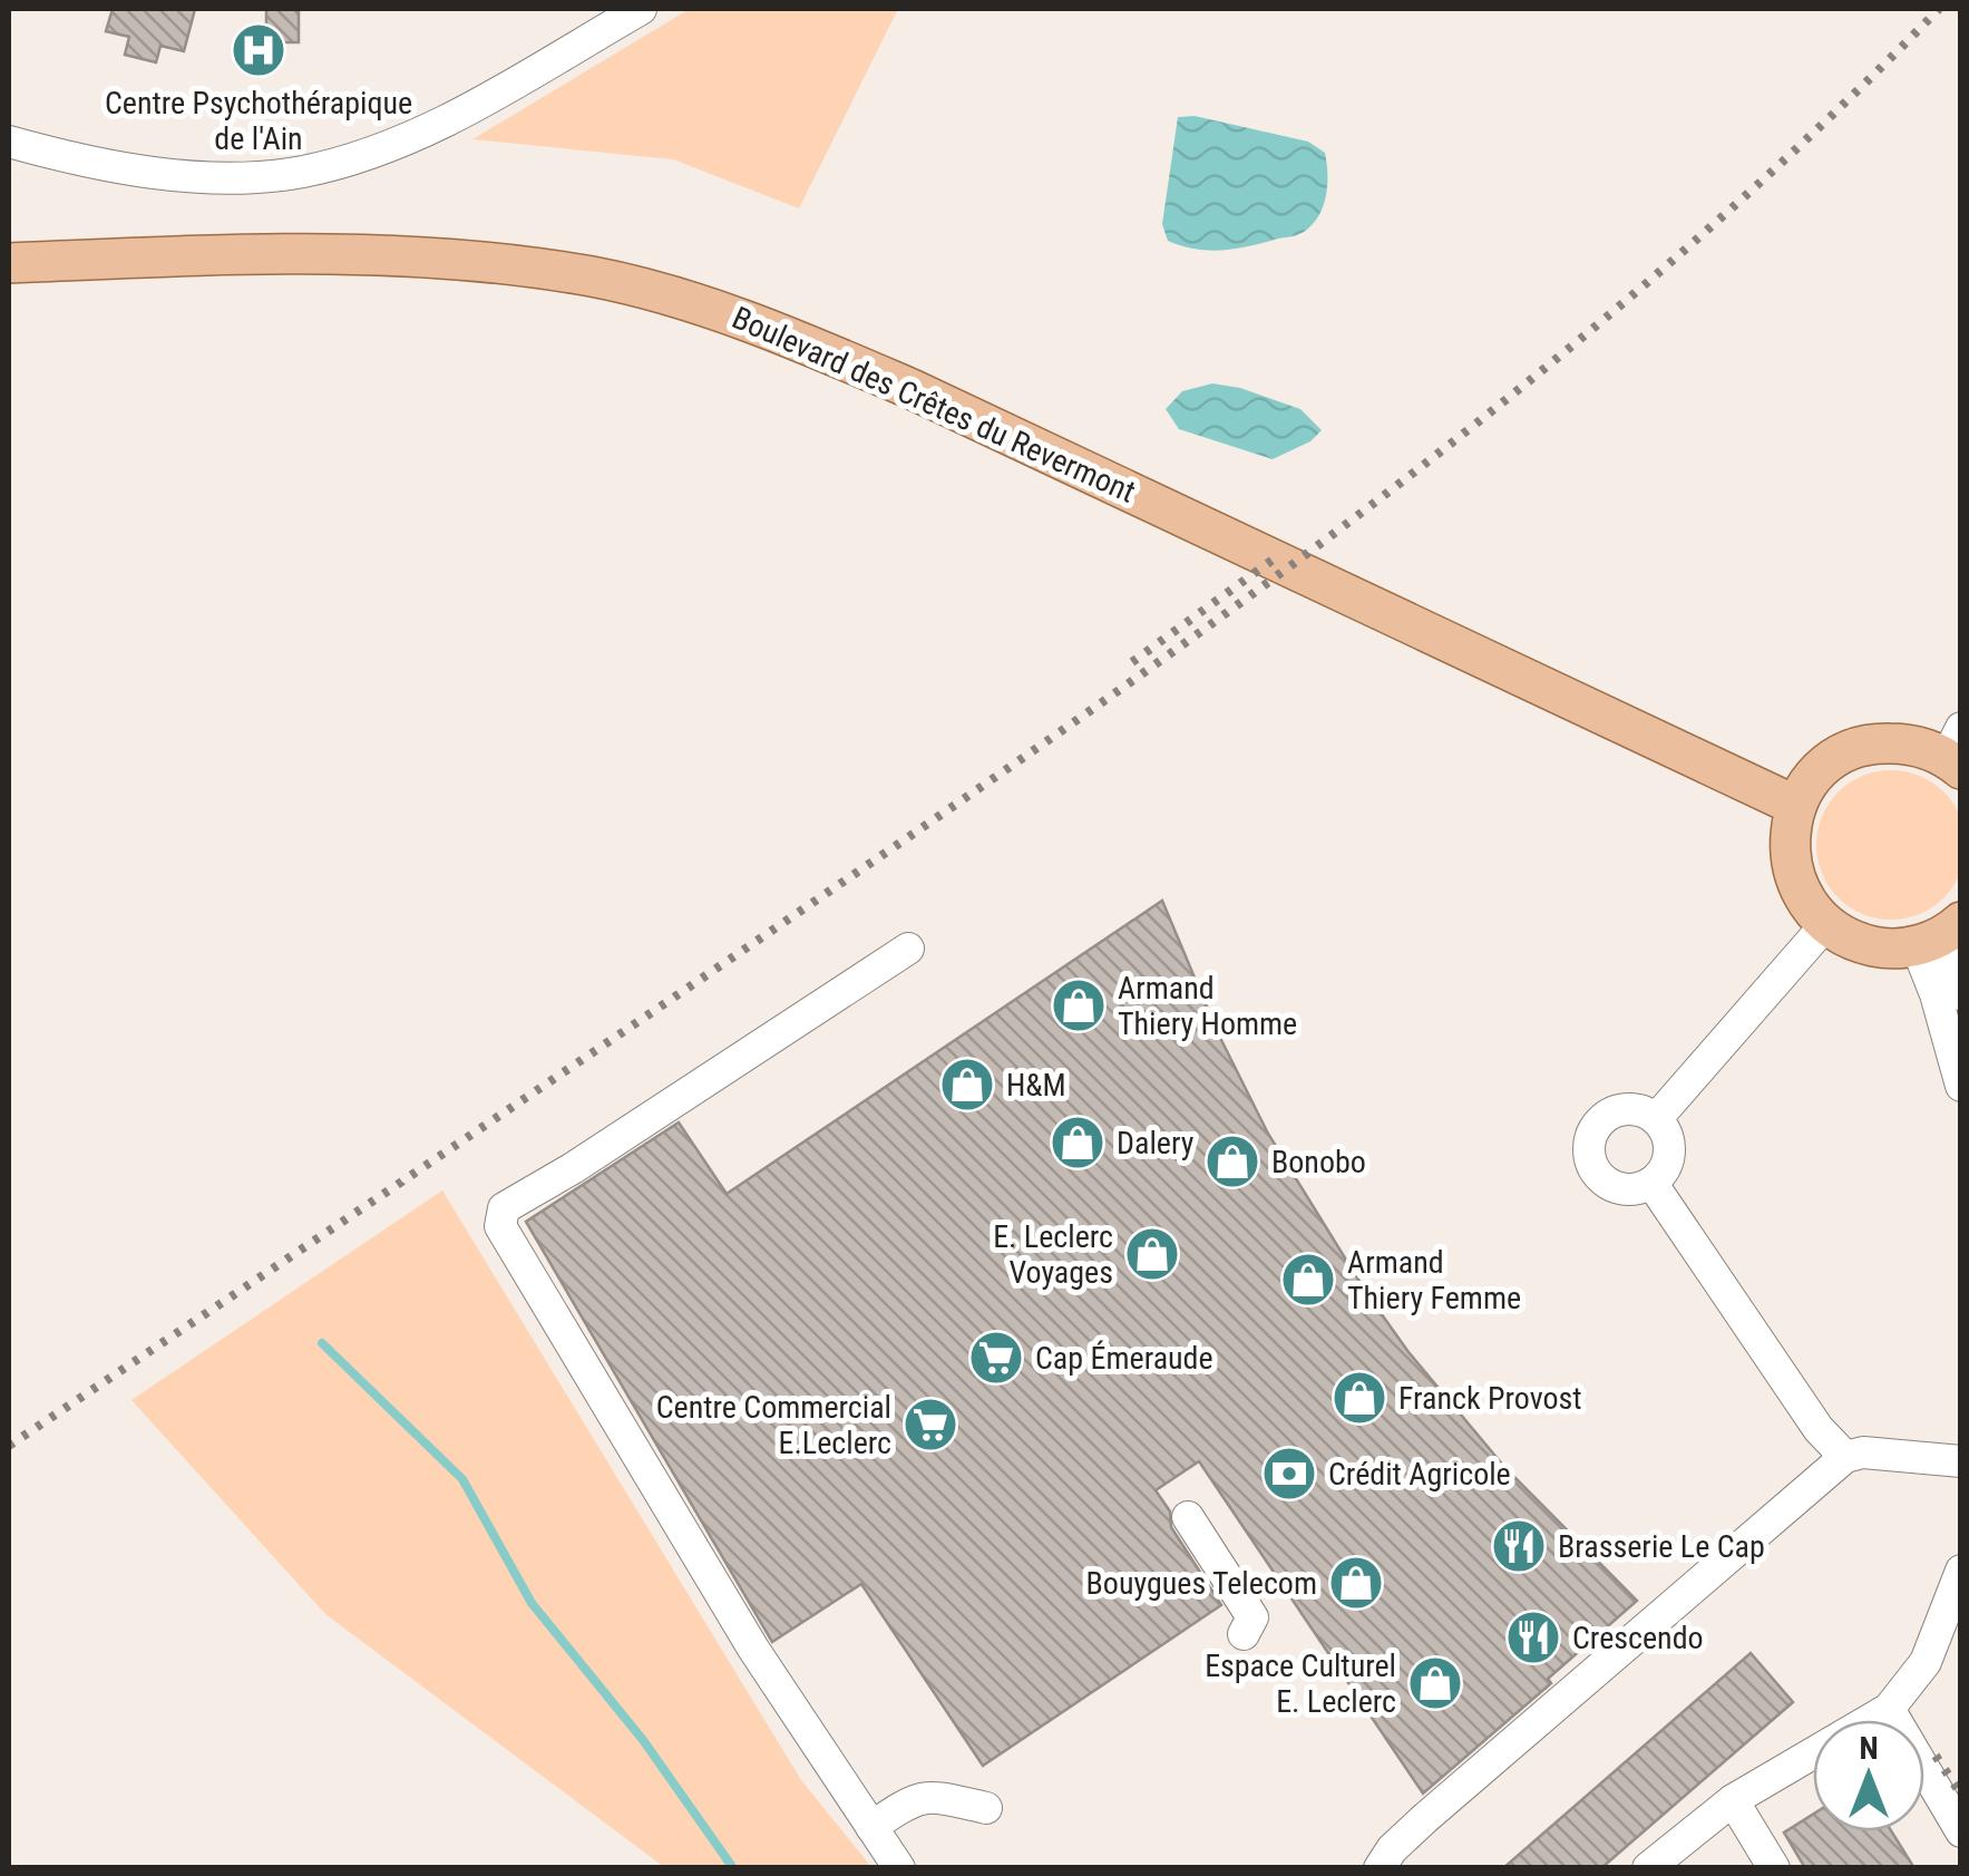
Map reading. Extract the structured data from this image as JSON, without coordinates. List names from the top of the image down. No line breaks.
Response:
{"streets":{"main road":["Boulevard des Crêtes du Revermont"]},"places":{"hospital":["Centre Psychothérapique de l'Ain"],"shop":["Armand Thiery Homme","H&M","Dalery","Bonobo","E. Leclerc Voyages","Armand Thiery Femme","Franck Provost","Bouygues Telecom","Espace Culturel E. Leclerc"],"supermarket":["Cap Émeraude","Centre Commercial E.Leclerc"],"bank":["Crédit Agricole"],"restaurant":["Brasserie Le Cap","Crescendo"]},"north":"top"}
